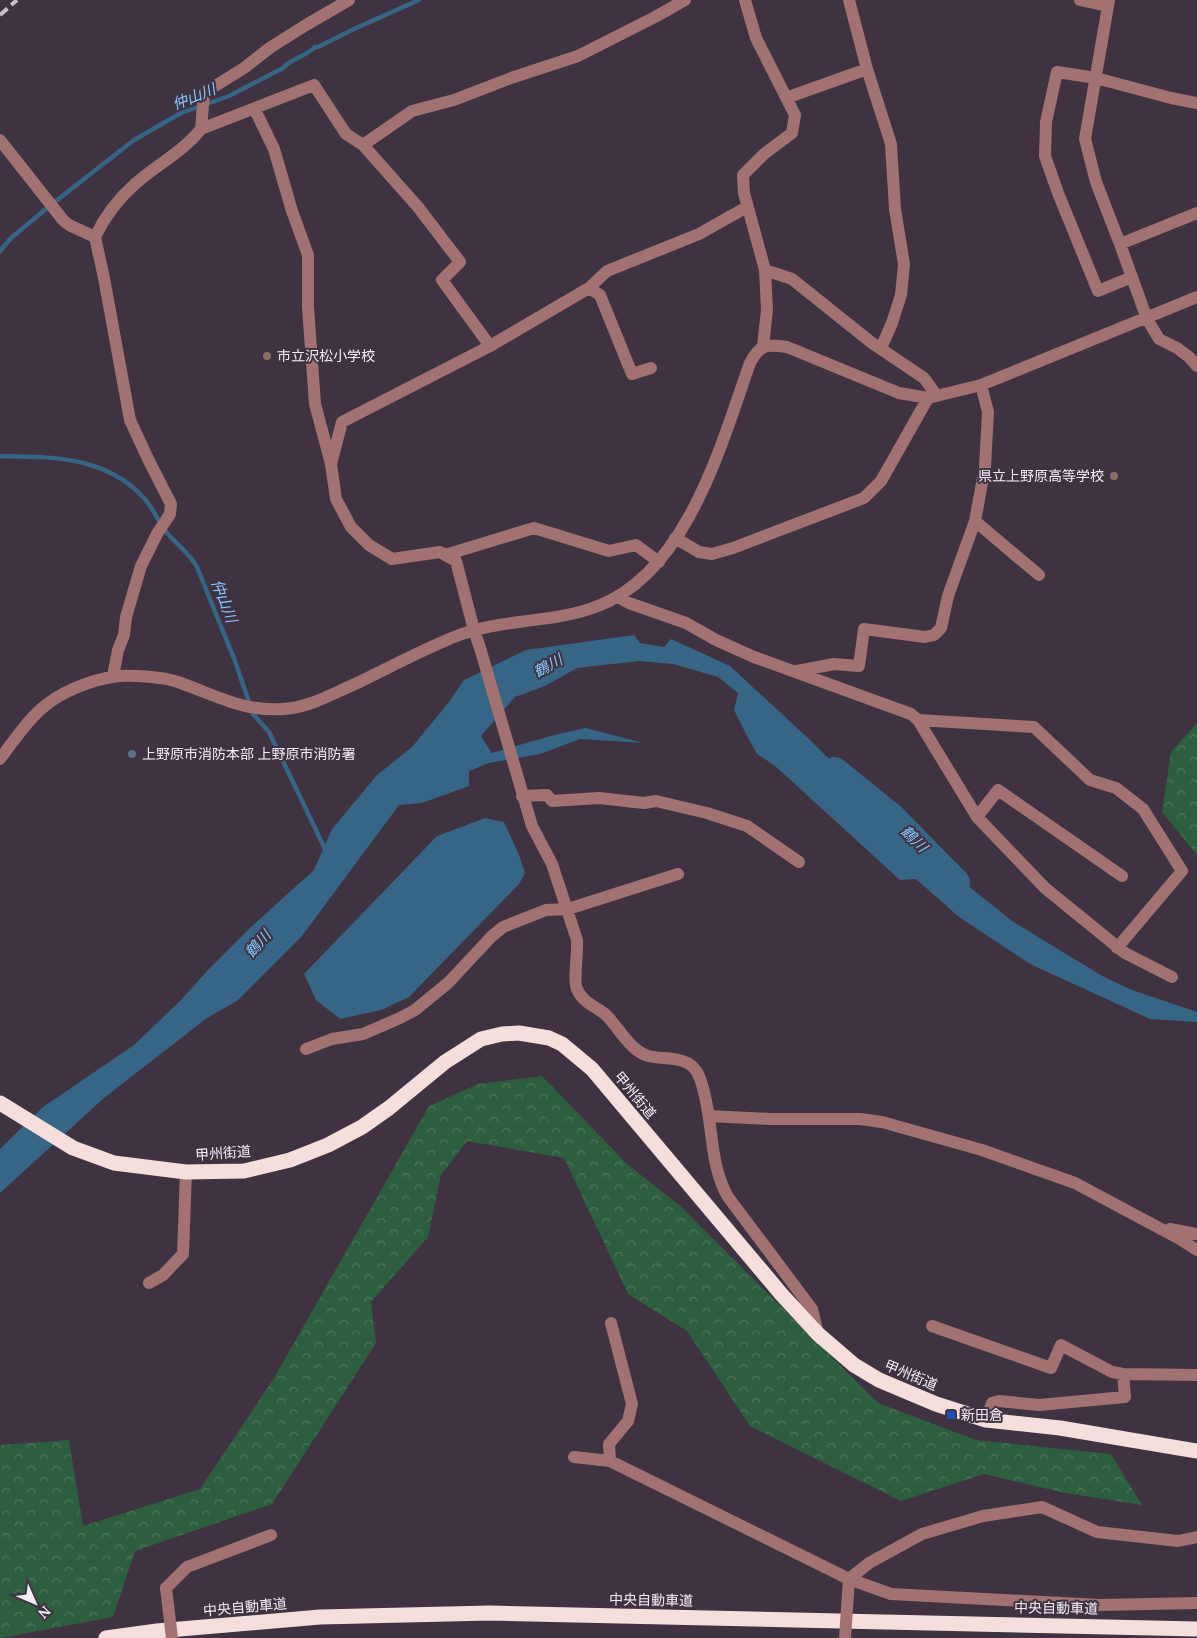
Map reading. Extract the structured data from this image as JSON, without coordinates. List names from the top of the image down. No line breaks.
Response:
{"streets":{"highway":["甲州街道","中央自動車道"]},"water":["仲山川","鶴川"],"places":{"other":["市立沢松小学校","県立上野原高等学校","上野原市消防本部 上野原市消防署"],"transit":["新田倉"]},"north":"bottom right"}
